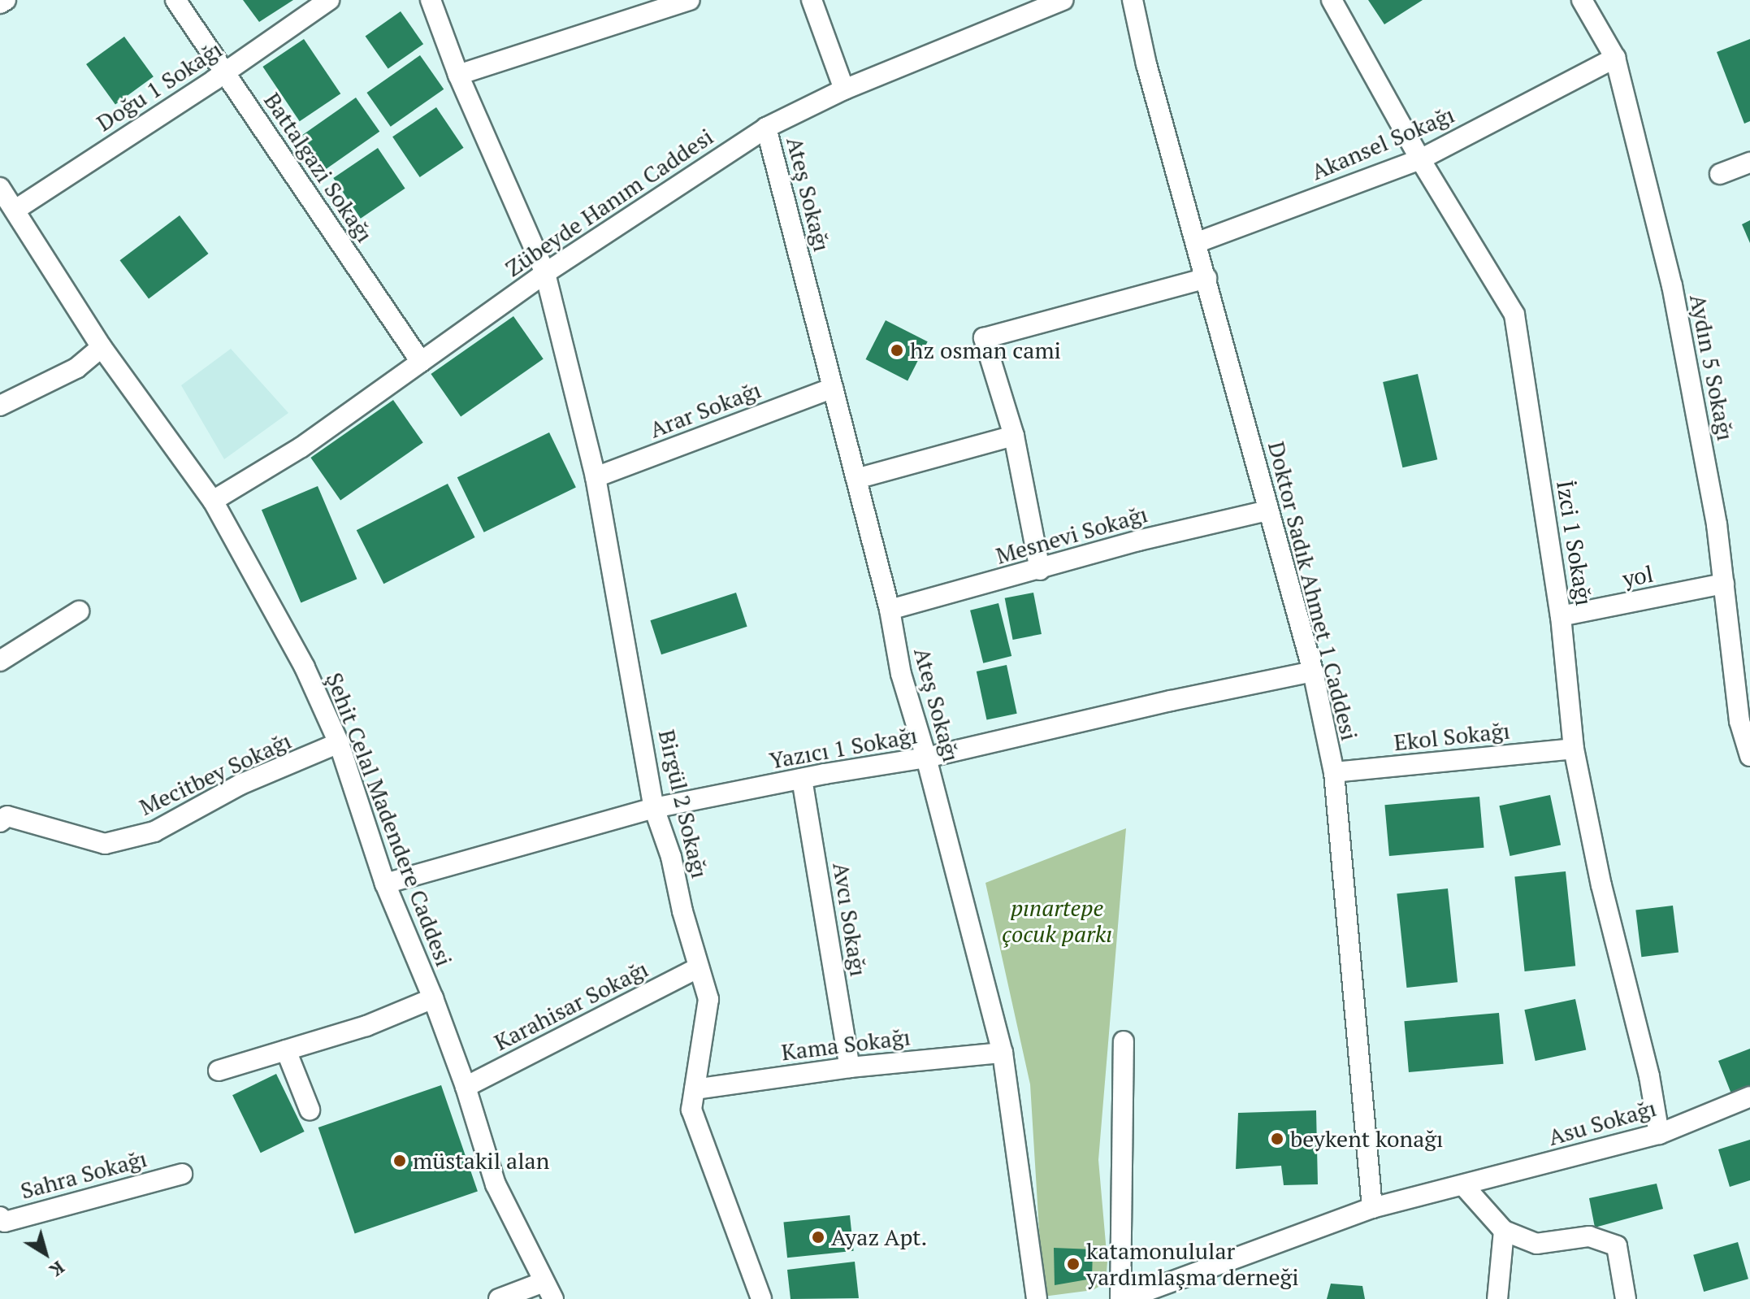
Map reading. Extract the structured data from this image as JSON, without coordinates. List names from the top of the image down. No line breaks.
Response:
{"streets":{"street":["Doğu 1 Sokağı","Akansel Sokağı","Battalgazi Sokağı","Ateş Sokağı","Zübeyde Hanım Caddesi","Aydın 5 Sokağı","Arar Sokağı","Mesnevi Sokağı","İzci 1 Sokağı","yol","Doktor Sadık Ahmet 1 Caddesi","Ekol Sokağı","Yazıcı 1 Sokağı","Mecitbey Sokağı","Birgül 2 Sokağı","Şehit Celal Madendere Caddesi","Avcı Sokağı","Karahisar Sokağı","Kama Sokağı","Asu Sokağı","Sahra Sokağı"]},"crossings":[["Doğu 1 Sokağı","Battalgazi Sokağı"],["Doğu 1 Sokağı","Şehit Celal Madendere Caddesi"],["Akansel Sokağı","Aydın 5 Sokağı"],["Akansel Sokağı","İzci 1 Sokağı"],["Akansel Sokağı","Doktor Sadık Ahmet 1 Caddesi"],["Battalgazi Sokağı","Zübeyde Hanım Caddesi"],["Ateş Sokağı","Zübeyde Hanım Caddesi"],["Ateş Sokağı","Arar Sokağı"],["Ateş Sokağı","Mesnevi Sokağı"],["Ateş Sokağı","Yazıcı 1 Sokağı"],["Ateş Sokağı","Kama Sokağı"],["Zübeyde Hanım Caddesi","Birgül 2 Sokağı"],["Zübeyde Hanım Caddesi","Şehit Celal Madendere Caddesi"],["Aydın 5 Sokağı","yol"],["Arar Sokağı","Birgül 2 Sokağı"],["Mesnevi Sokağı","Doktor Sadık Ahmet 1 Caddesi"],["İzci 1 Sokağı","yol"],["İzci 1 Sokağı","Ekol Sokağı"],["İzci 1 Sokağı","Asu Sokağı"],["Doktor Sadık Ahmet 1 Caddesi","Ekol Sokağı"],["Doktor Sadık Ahmet 1 Caddesi","Yazıcı 1 Sokağı"],["Doktor Sadık Ahmet 1 Caddesi","Asu Sokağı"],["Yazıcı 1 Sokağı","Birgül 2 Sokağı"],["Yazıcı 1 Sokağı","Şehit Celal Madendere Caddesi"],["Yazıcı 1 Sokağı","Avcı Sokağı"],["Mecitbey Sokağı","Şehit Celal Madendere Caddesi"],["Birgül 2 Sokağı","Karahisar Sokağı"],["Birgül 2 Sokağı","Kama Sokağı"],["Şehit Celal Madendere Caddesi","Karahisar Sokağı"],["Avcı Sokağı","Kama Sokağı"]],"parks":["pınartepe çocuk parkı"],"places":["hz osman cami","beykent konağı","müstakil alan","Ayaz Apt.","katamonulular yardımlaşma derneği"],"north":"bottom right"}
